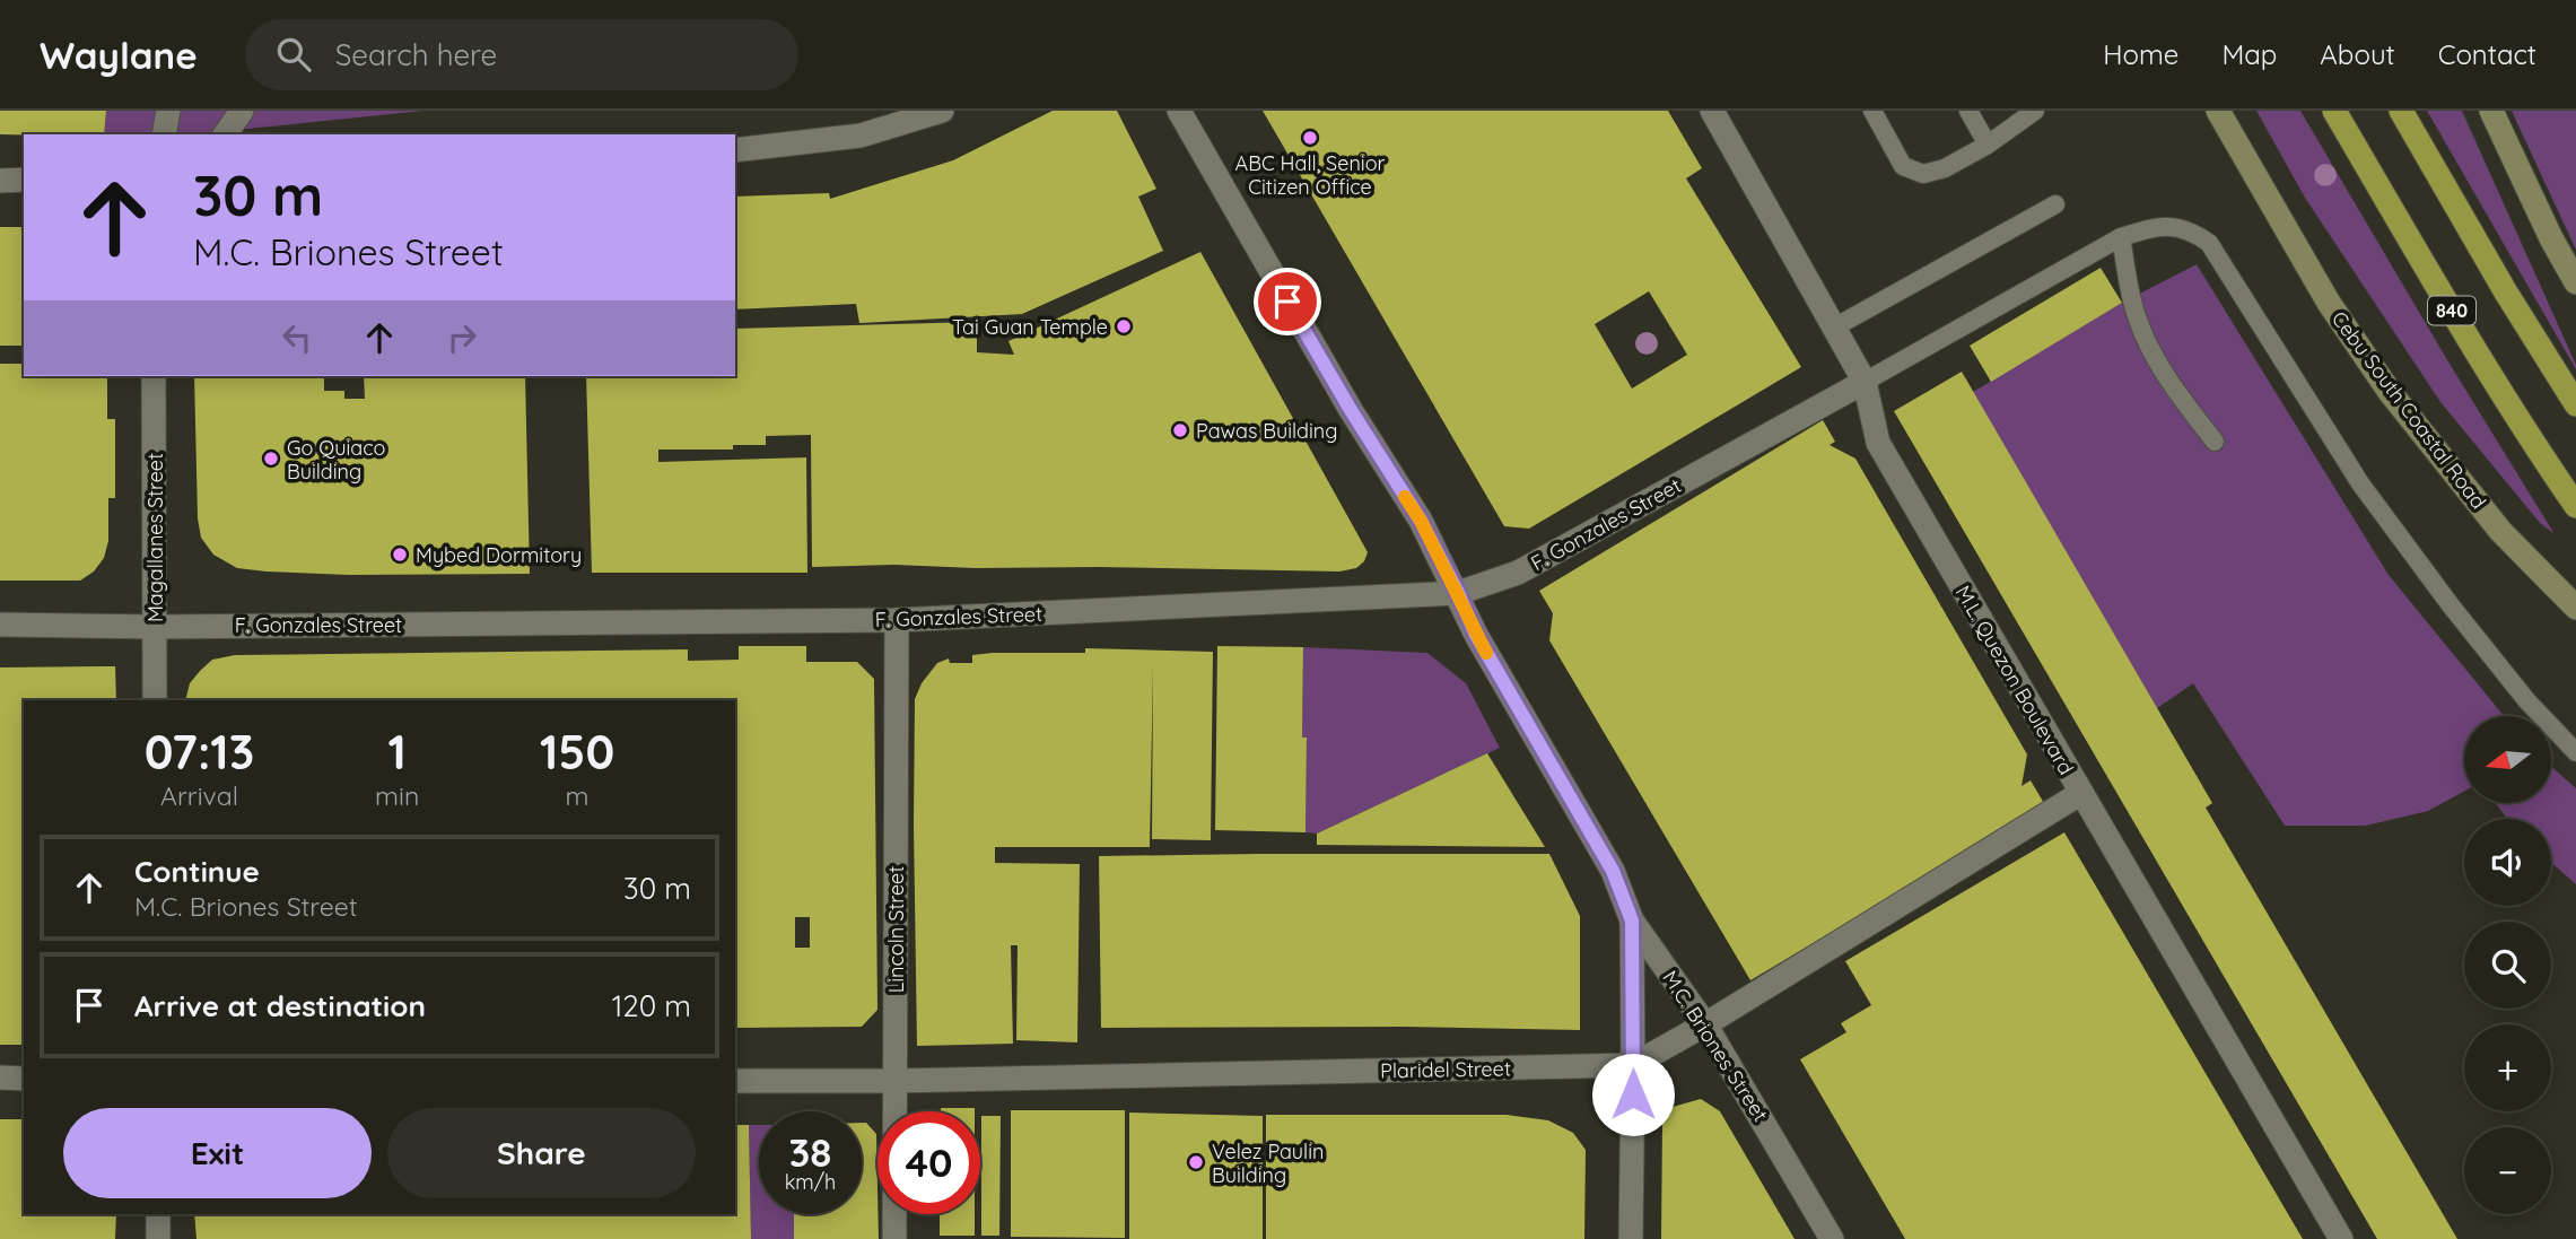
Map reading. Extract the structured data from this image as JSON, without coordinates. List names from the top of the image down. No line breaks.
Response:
{"streets":{"highway":["840"],"main road":["Cebu South Coastal Road"],"street":["F. Gonzales Street","Magallanes Street","M.L. Quezon Boulevard","Lincoln Street","M.C. Briones Street","Plaridel Street"]},"crossings":[["F. Gonzales Street","Magallanes Street"],["F. Gonzales Street","M.L. Quezon Boulevard"],["F. Gonzales Street","Lincoln Street"],["F. Gonzales Street","M.C. Briones Street"],["M.L. Quezon Boulevard","Plaridel Street"],["Lincoln Street","Plaridel Street"],["M.C. Briones Street","Plaridel Street"]],"places":["ABC Hall, Senior Citizen Office","Tai Guan Temple","Pawas Building","Go Quiaco Building","Mybed Dormitory","Velez Paulin Building"],"north":"left","page":{"header":"Waylane","search":"Search here","nav":["Home","Map","About","Contact"],"turn":["30 m","M.C. Briones Street"],"eta":["07:13","Arrival","1","min","150","m"],"map_buttons":["+","−"],"list":[{"name":"Continue","note":"M.C. Briones Street","value":"30 m"},{"name":"Arrive at destination","value":"120 m"}],"buttons":["Exit","Share"],"speed":"38 km/h","limit":"40"}}
